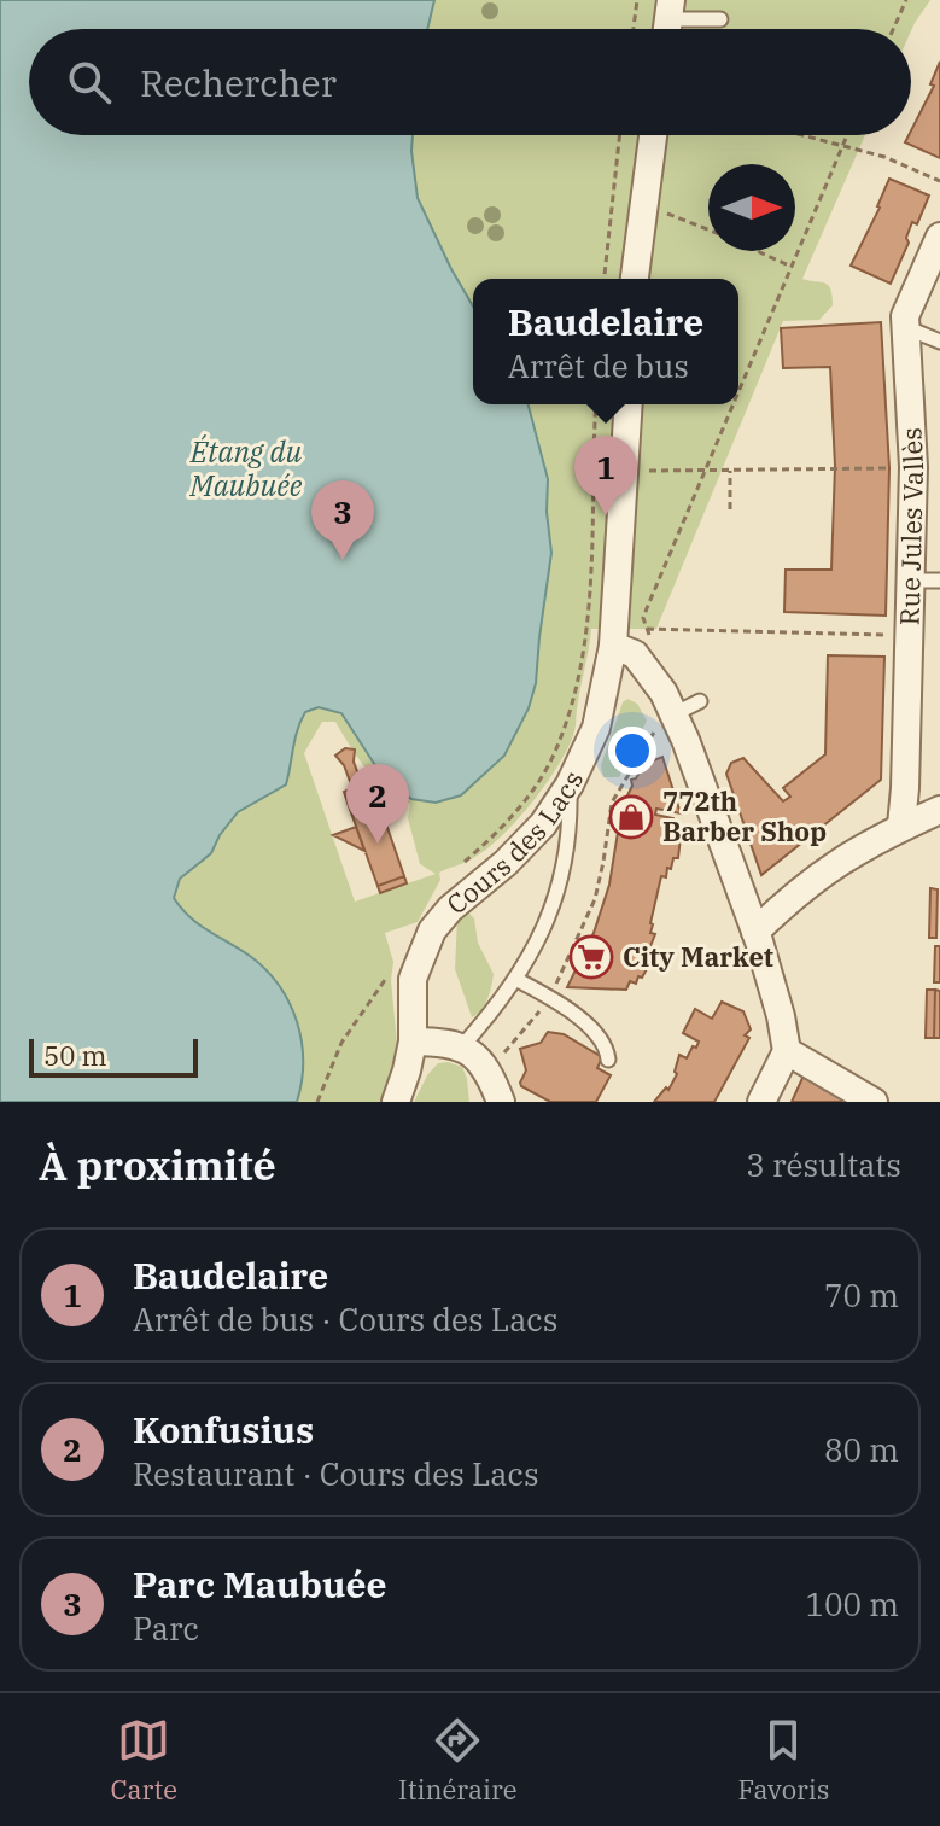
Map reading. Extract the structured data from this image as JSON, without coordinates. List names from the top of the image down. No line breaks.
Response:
{"streets":{"street":["Rue Jules Vallès","Cours des Lacs"]},"water":["Étang du Maubuée"],"places":{"shop":["772th Barber Shop"],"supermarket":["City Market"]},"scale_bar":"50 m","north":"right","page":{"search":"Rechercher","popup":["Baudelaire","Arrêt de bus"],"pins":["1","3","2"],"scale":"50 m","heading":["À proximité","3 résultats"],"list":[{"mark":"1","name":"Baudelaire","note":"Arrêt de bus · Cours des Lacs","value":"70 m"},{"mark":"2","name":"Konfusius","note":"Restaurant · Cours des Lacs","value":"80 m"},{"mark":"3","name":"Parc Maubuée","note":"Parc","value":"100 m"}],"nav":["Carte","Itinéraire","Favoris"]}}
